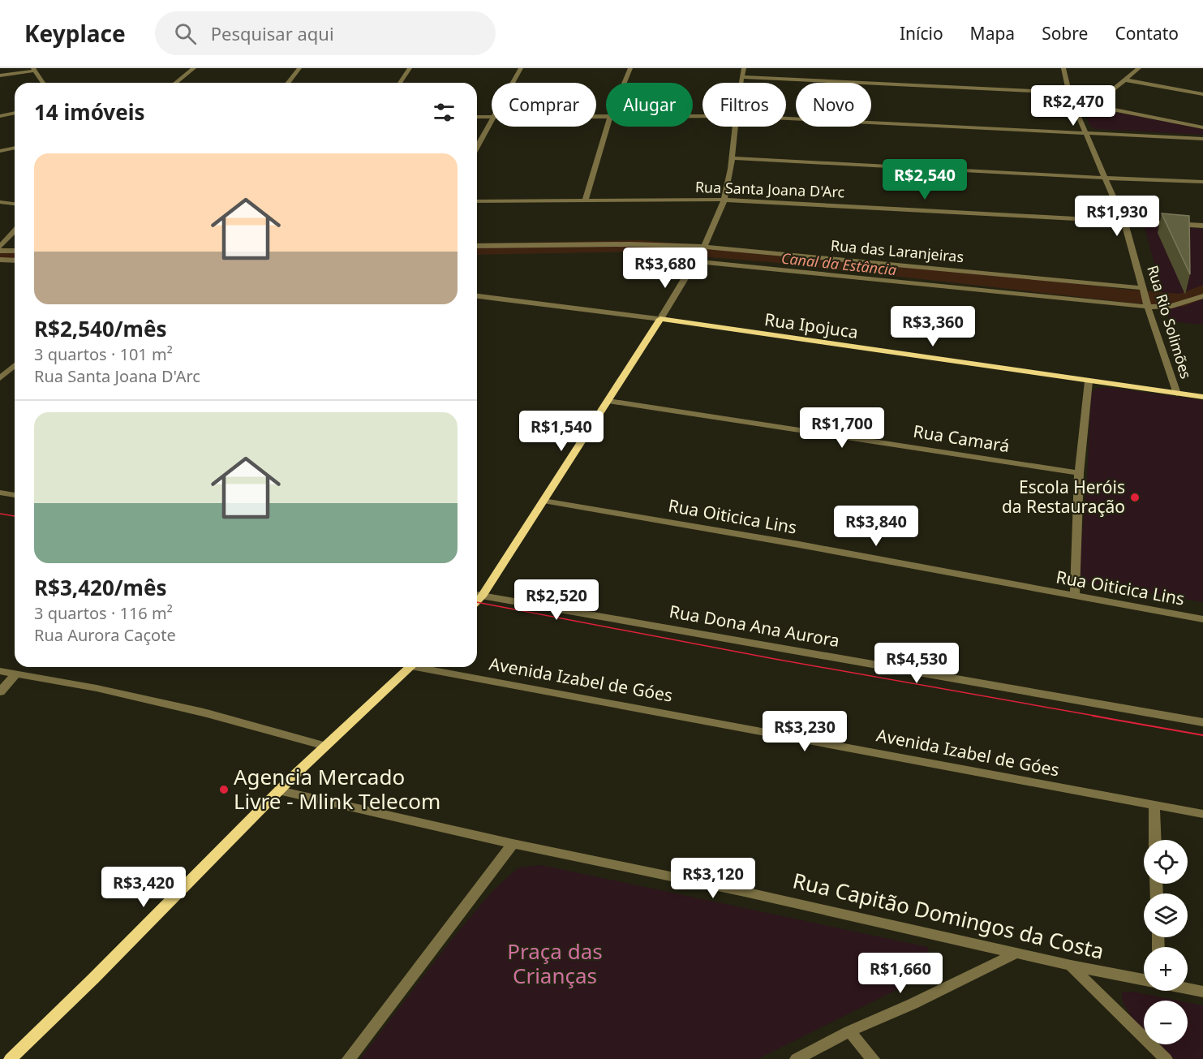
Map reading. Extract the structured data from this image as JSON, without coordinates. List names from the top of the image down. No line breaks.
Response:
{"streets":{"main road":["Rua Ipojuca"],"street":["Rua Santa Joana D'Arc","Rua das Laranjeiras","Rua Rio Solimões","Rua Camará","Rua Oiticica Lins","Rua Dona Ana Aurora","Avenida Izabel de Góes","Rua Capitão Domingos da Costa"]},"crossings":[["Rua Santa Joana D'Arc","Rua Rio Solimões"],["Rua das Laranjeiras","Rua Rio Solimões"],["Rua Rio Solimões","Rua Ipojuca"]],"water":["Canal da Estância"],"parks":["Praça das Crianças"],"places":["Escola Heróis da Restauração","Agencia Mercado Livre - Mlink Telecom"],"page":{"header":"Keyplace","search":"Pesquisar aqui","nav":["Início","Mapa","Sobre","Contato"],"chip":["Comprar","Alugar","Filtros","Novo"],"heading":"14 imóveis","price":["R$2,470","R$2,540","R$1,930","R$3,680","R$3,360","R$1,700","R$1,540","R$3,840","R$2,520","R$4,530","R$3,230","R$3,120","R$3,420","R$1,660"],"list":[{"name":"R$2,540/mês","note":"3 quartos · 101 m² · Rua Santa Joana D'Arc"},{"name":"R$3,420/mês","note":"3 quartos · 116 m² · Rua Aurora Caçote"}],"map_buttons":["+","−"]}}
